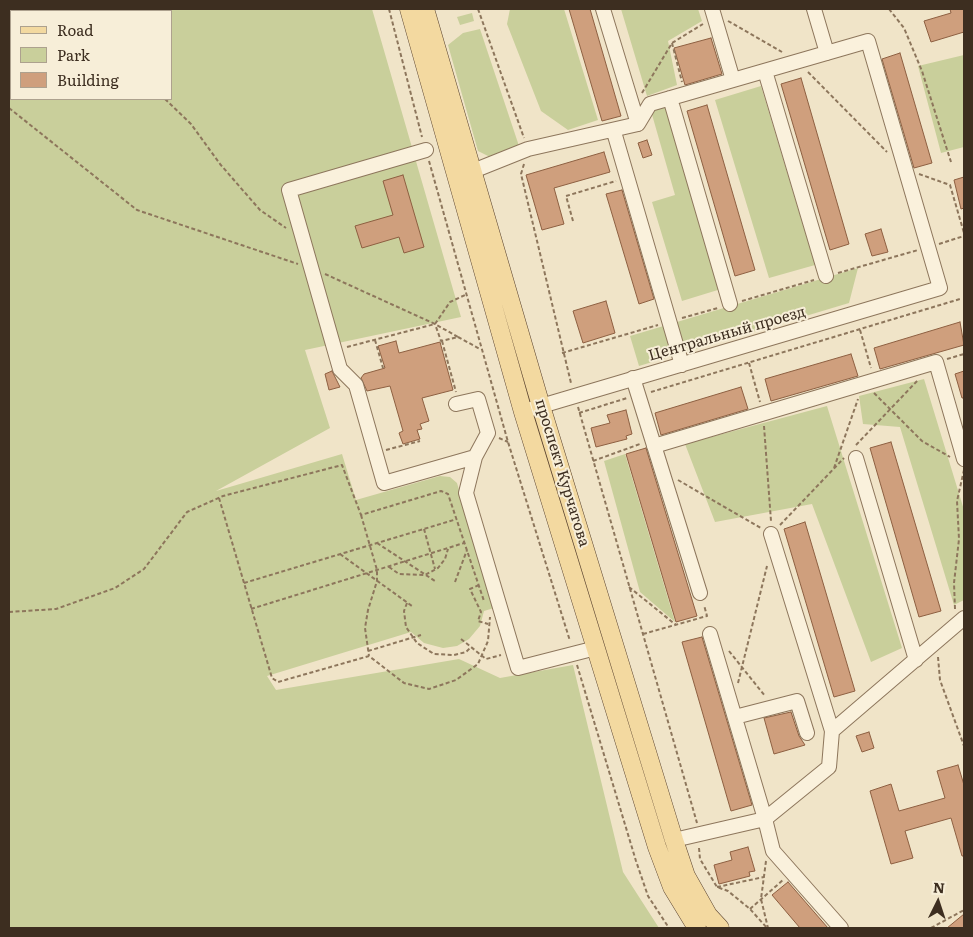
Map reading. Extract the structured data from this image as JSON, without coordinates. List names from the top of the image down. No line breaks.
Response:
{"streets":{"main road":["проспект Курчатова"],"street":["Центральный проезд"]},"crossings":[["Центральный проезд","проспект Курчатова"]],"legend":["Road","Park","Building"],"north":"top"}
